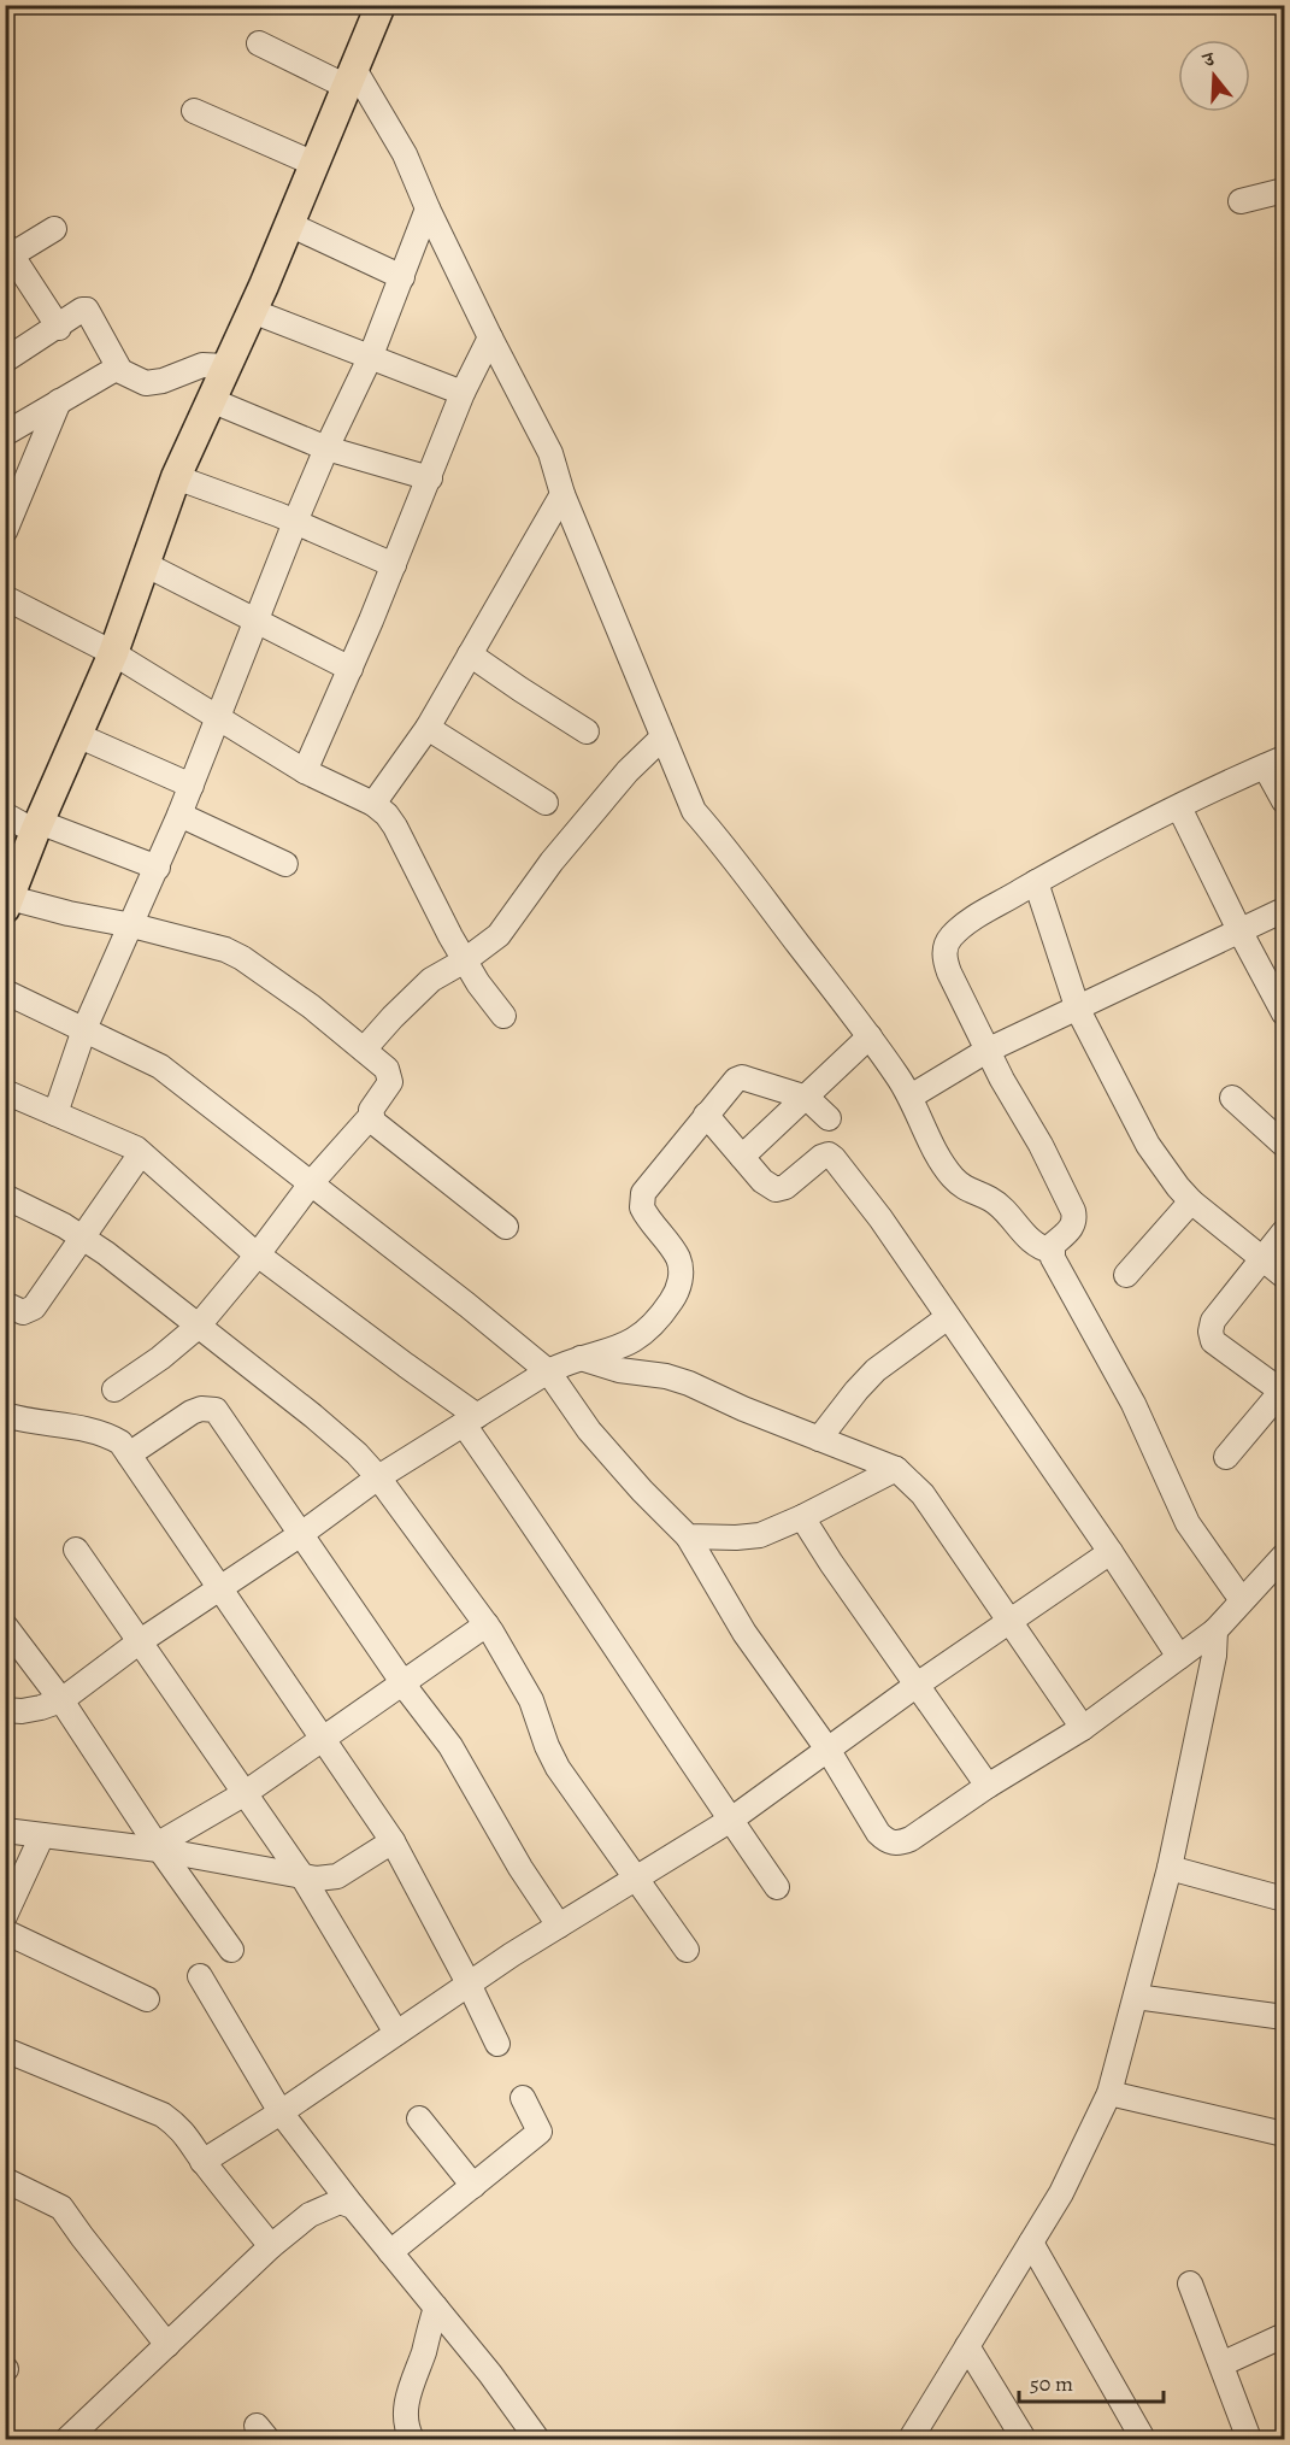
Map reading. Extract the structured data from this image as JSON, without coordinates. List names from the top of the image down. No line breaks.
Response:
{"scale_bar":"50 m","north":"top"}
